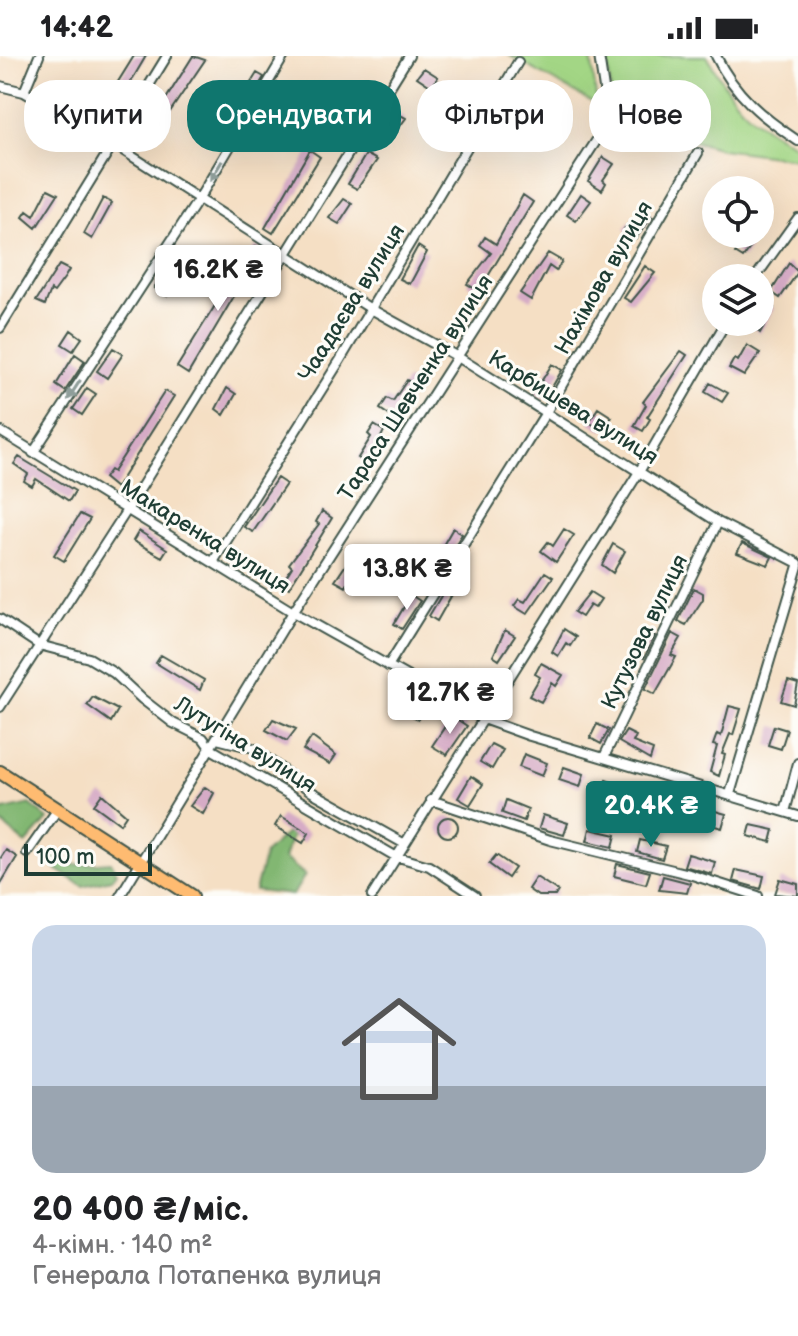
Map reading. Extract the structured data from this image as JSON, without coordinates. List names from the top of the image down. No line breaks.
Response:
{"streets":{"street":["Нахімова вулиця","Чаадаєва вулиця","Тараса Шевченка вулиця","Карбишева вулиця","Макаренка вулиця","Кутузова вулиця","Лутугіна вулиця"]},"crossings":[["Нахімова вулиця","Карбишева вулиця"],["Нахімова вулиця","Макаренка вулиця"],["Чаадаєва вулиця","Карбишева вулиця"],["Чаадаєва вулиця","Макаренка вулиця"],["Тараса Шевченка вулиця","Карбишева вулиця"],["Тараса Шевченка вулиця","Макаренка вулиця"],["Тараса Шевченка вулиця","Лутугіна вулиця"],["Карбишева вулиця","Кутузова вулиця"],["Макаренка вулиця","Кутузова вулиця"]],"scale_bar":"100 m","page":{"status":"14:42","chip":["Купити","Орендувати","Фільтри","Нове"],"price":["16.2K ₴","13.8K ₴","12.7K ₴","20.4K ₴"],"scale":"100 m","list":[{"name":"20 400 ₴/міс.","note":"4-кімн. · 140 m² · Генерала Потапенка вулиця"}]}}
